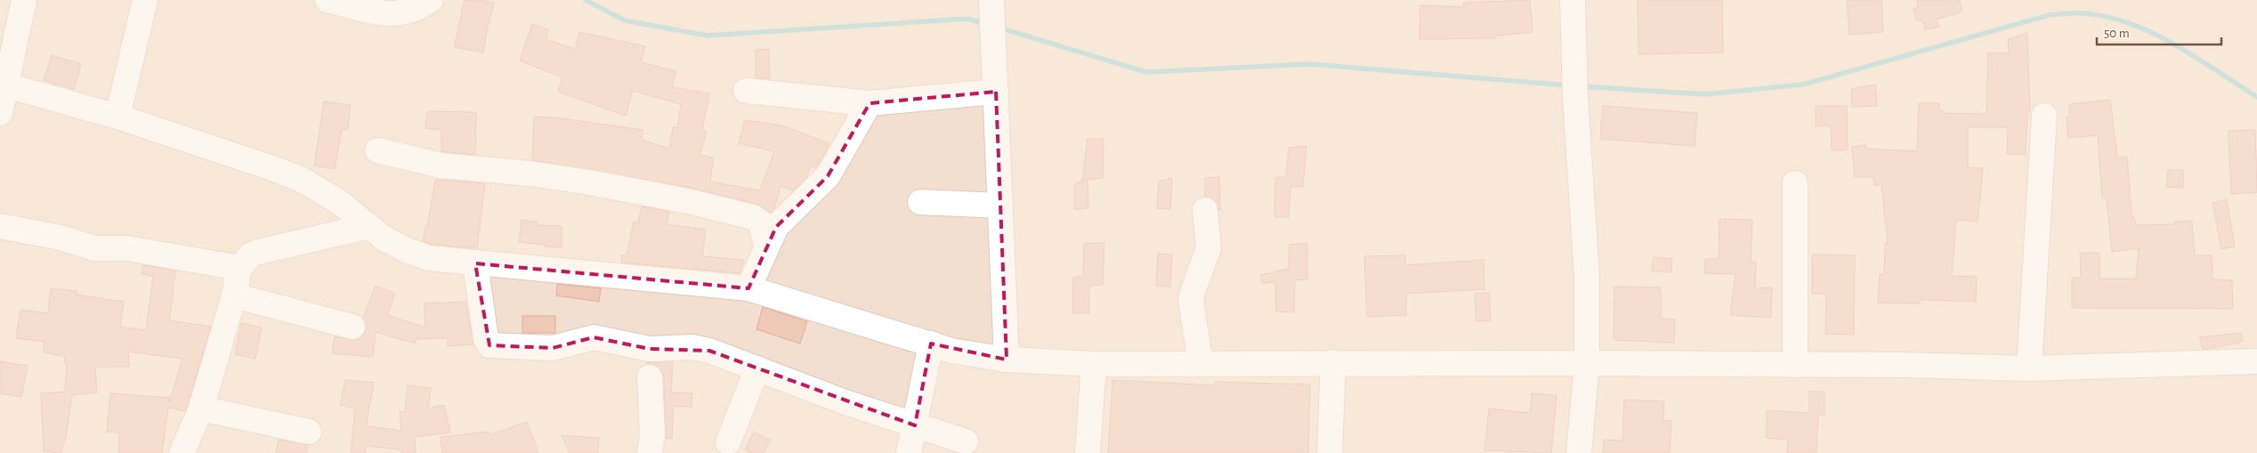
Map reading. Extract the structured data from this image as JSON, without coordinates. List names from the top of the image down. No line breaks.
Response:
{"scale_bar":"50 m"}
